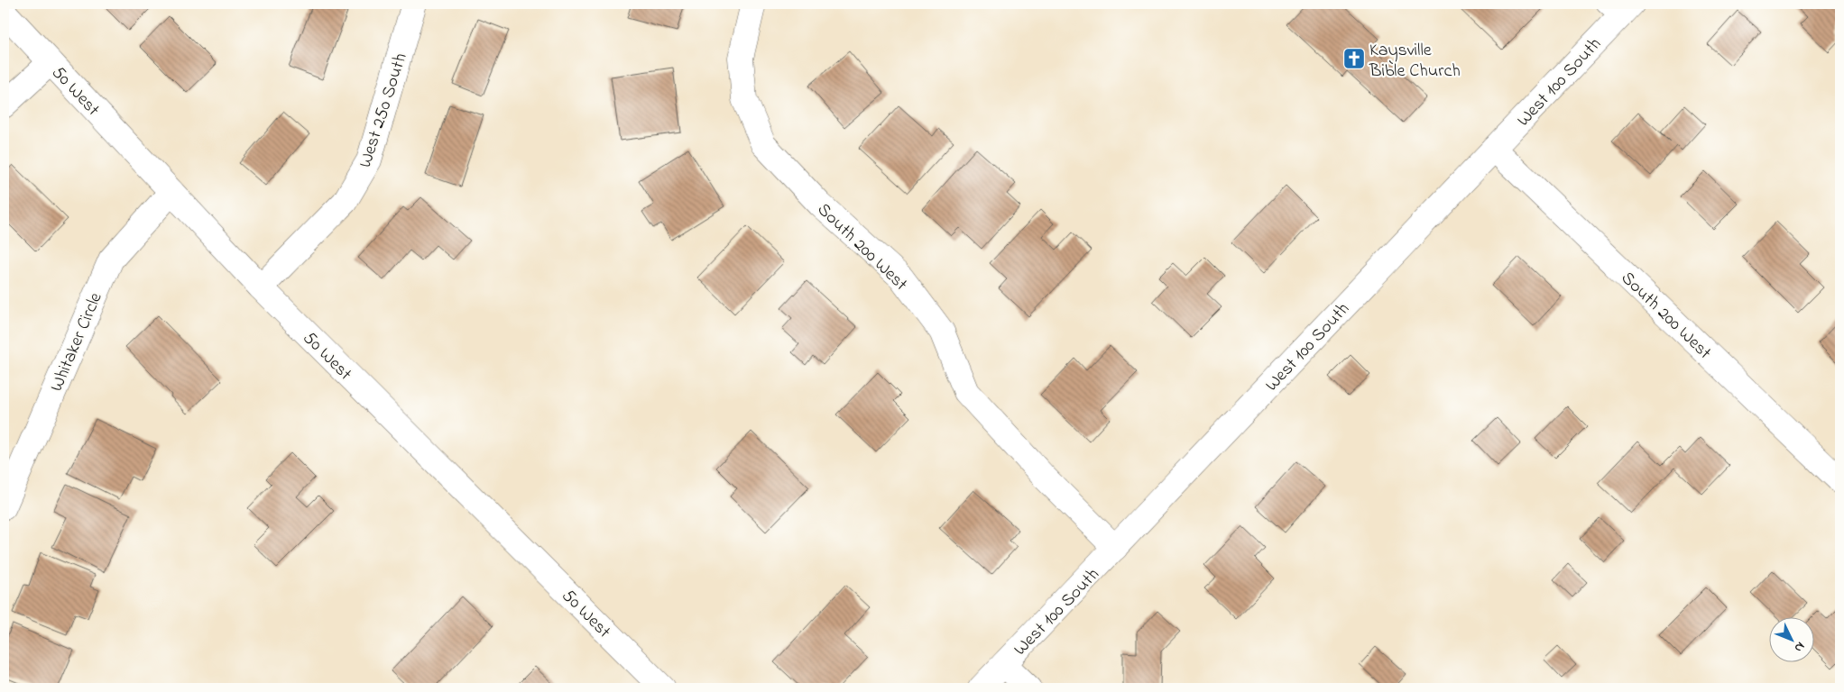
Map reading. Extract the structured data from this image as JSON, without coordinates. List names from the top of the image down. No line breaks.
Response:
{"streets":{"street":["West 100 South","50 West","West 250 South","South 200 West","Whitaker Circle"]},"crossings":[["West 100 South","South 200 West"],["50 West","West 250 South"],["50 West","Whitaker Circle"]],"places":{"church":["Kaysville Bible Church"]},"north":"bottom right"}
